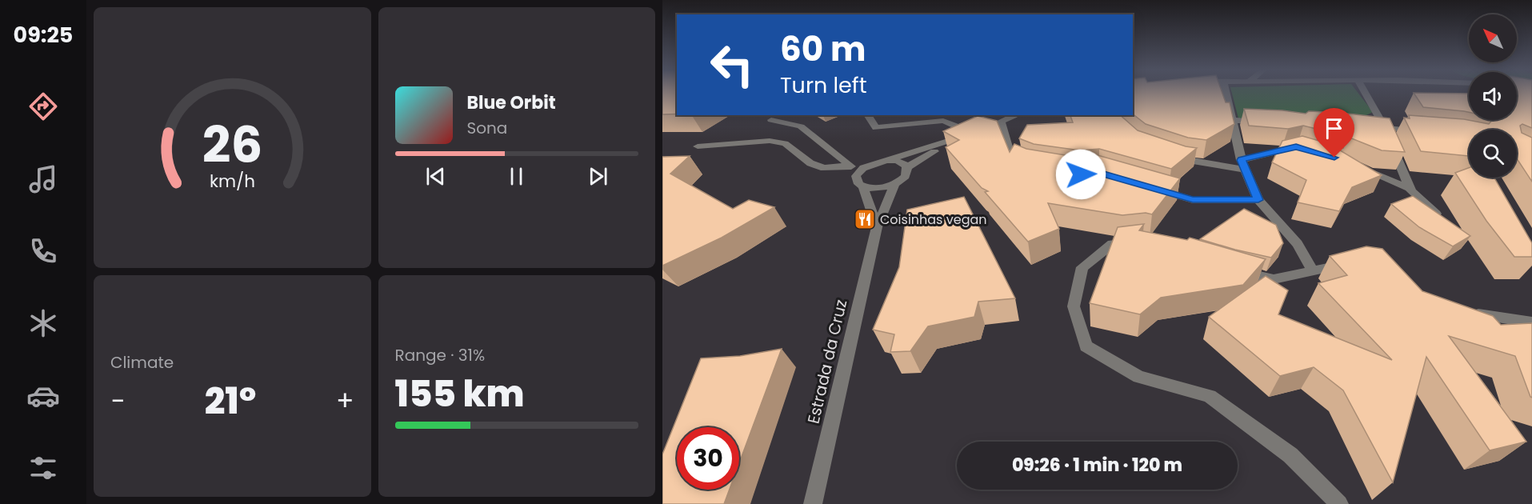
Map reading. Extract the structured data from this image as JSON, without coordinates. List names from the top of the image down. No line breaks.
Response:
{"streets":{"street":["Estrada da Cruz"]},"places":{"restaurant":["Coisinhas vegan"]},"north":"top left","page":{"tabs":"09:25","turn":["60 m","Turn left"],"song":["Blue Orbit","Sona"],"tile":["Climate",["Range · 31%","155 km"]],"heat":["−","21°","+"],"limit":"30","trip":"09:26 · 1 min · 120 m","gauge":["26","km/h"]}}
